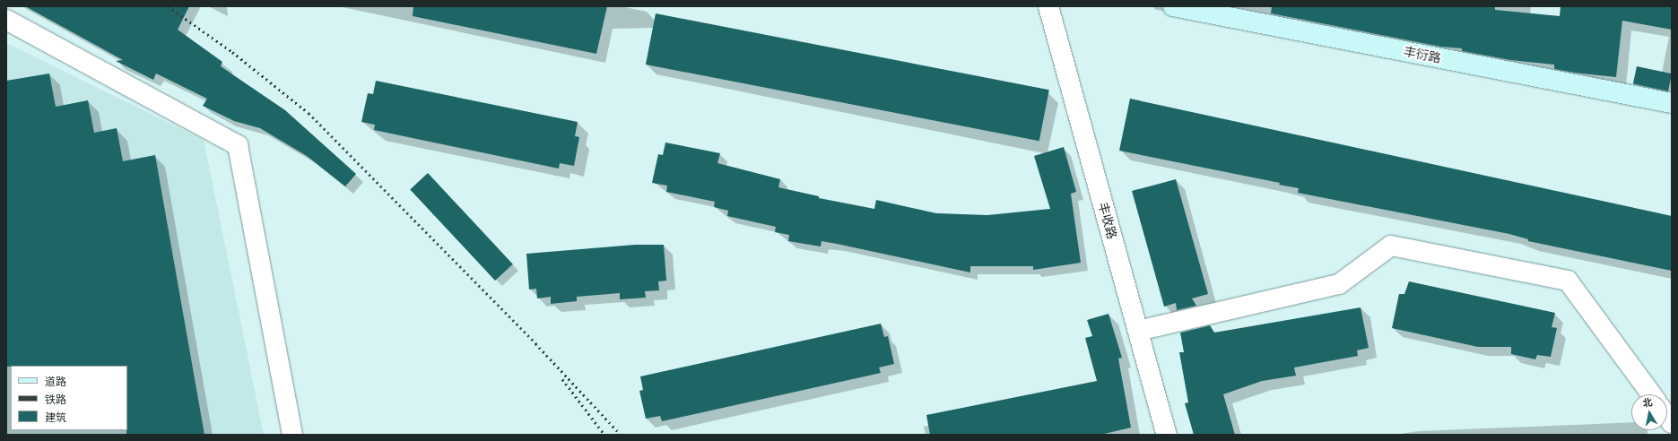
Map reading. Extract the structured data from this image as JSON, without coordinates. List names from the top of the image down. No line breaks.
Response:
{"streets":{"street":["丰衍路","丰收路"]},"legend":["道路","铁路","建筑"],"north":"top"}
